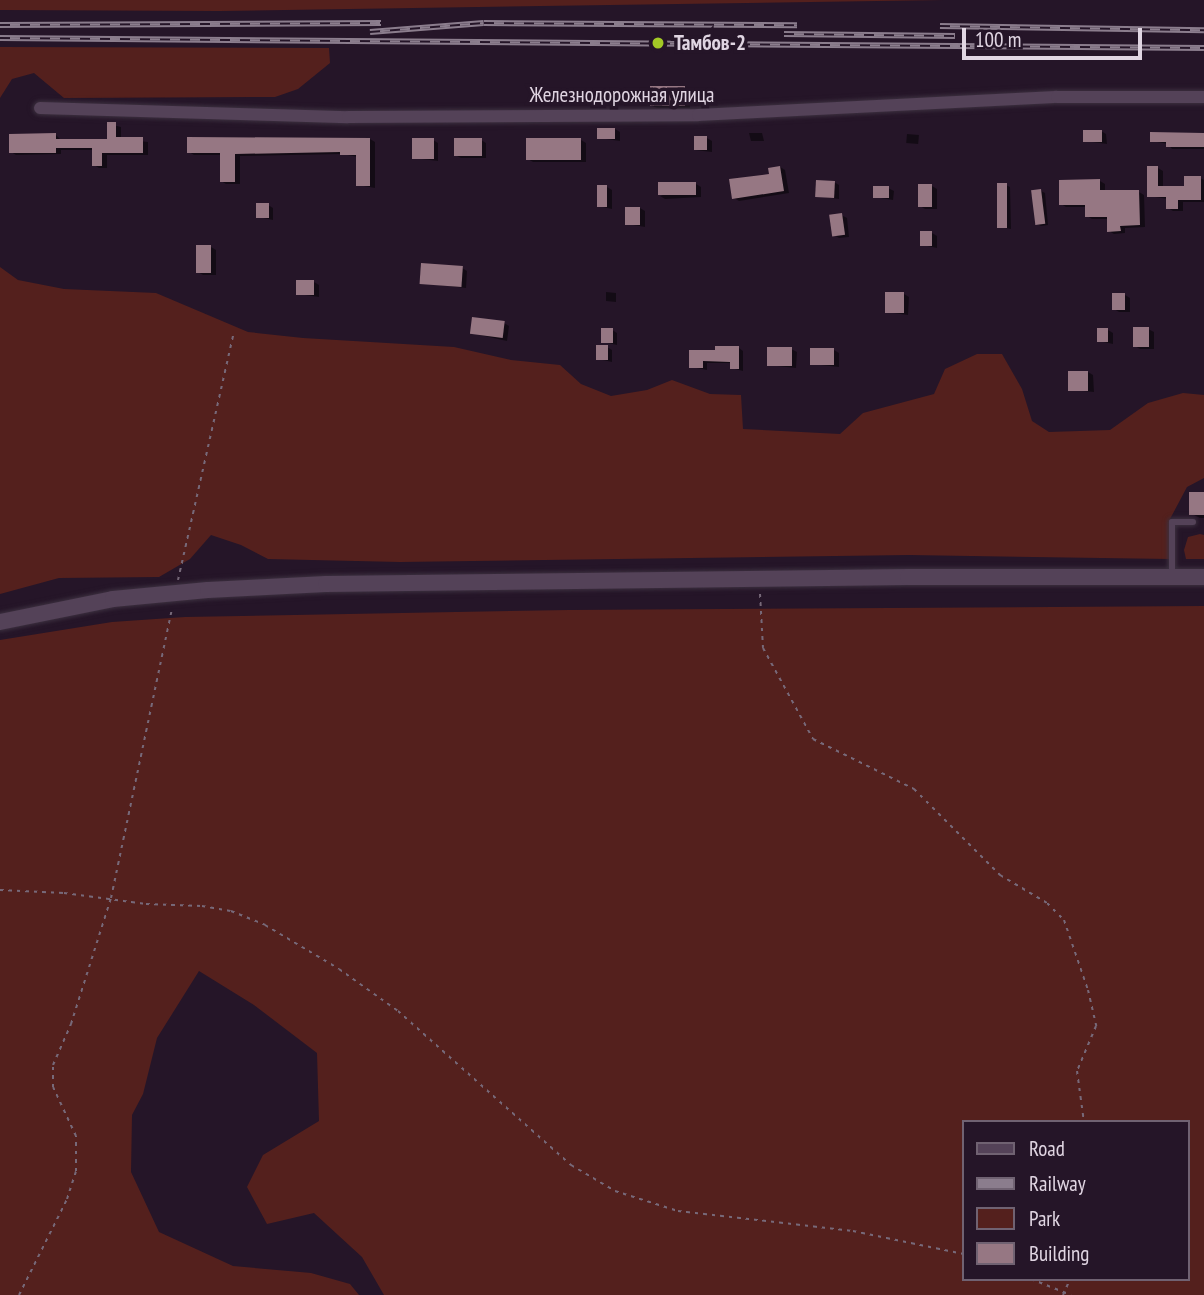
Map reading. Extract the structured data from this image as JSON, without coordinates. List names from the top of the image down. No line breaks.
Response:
{"streets":{"street":["Железнодорожная улица"]},"places":["Тамбов-2"],"legend":["Road","Railway","Park","Building"],"scale_bar":"100 m"}
